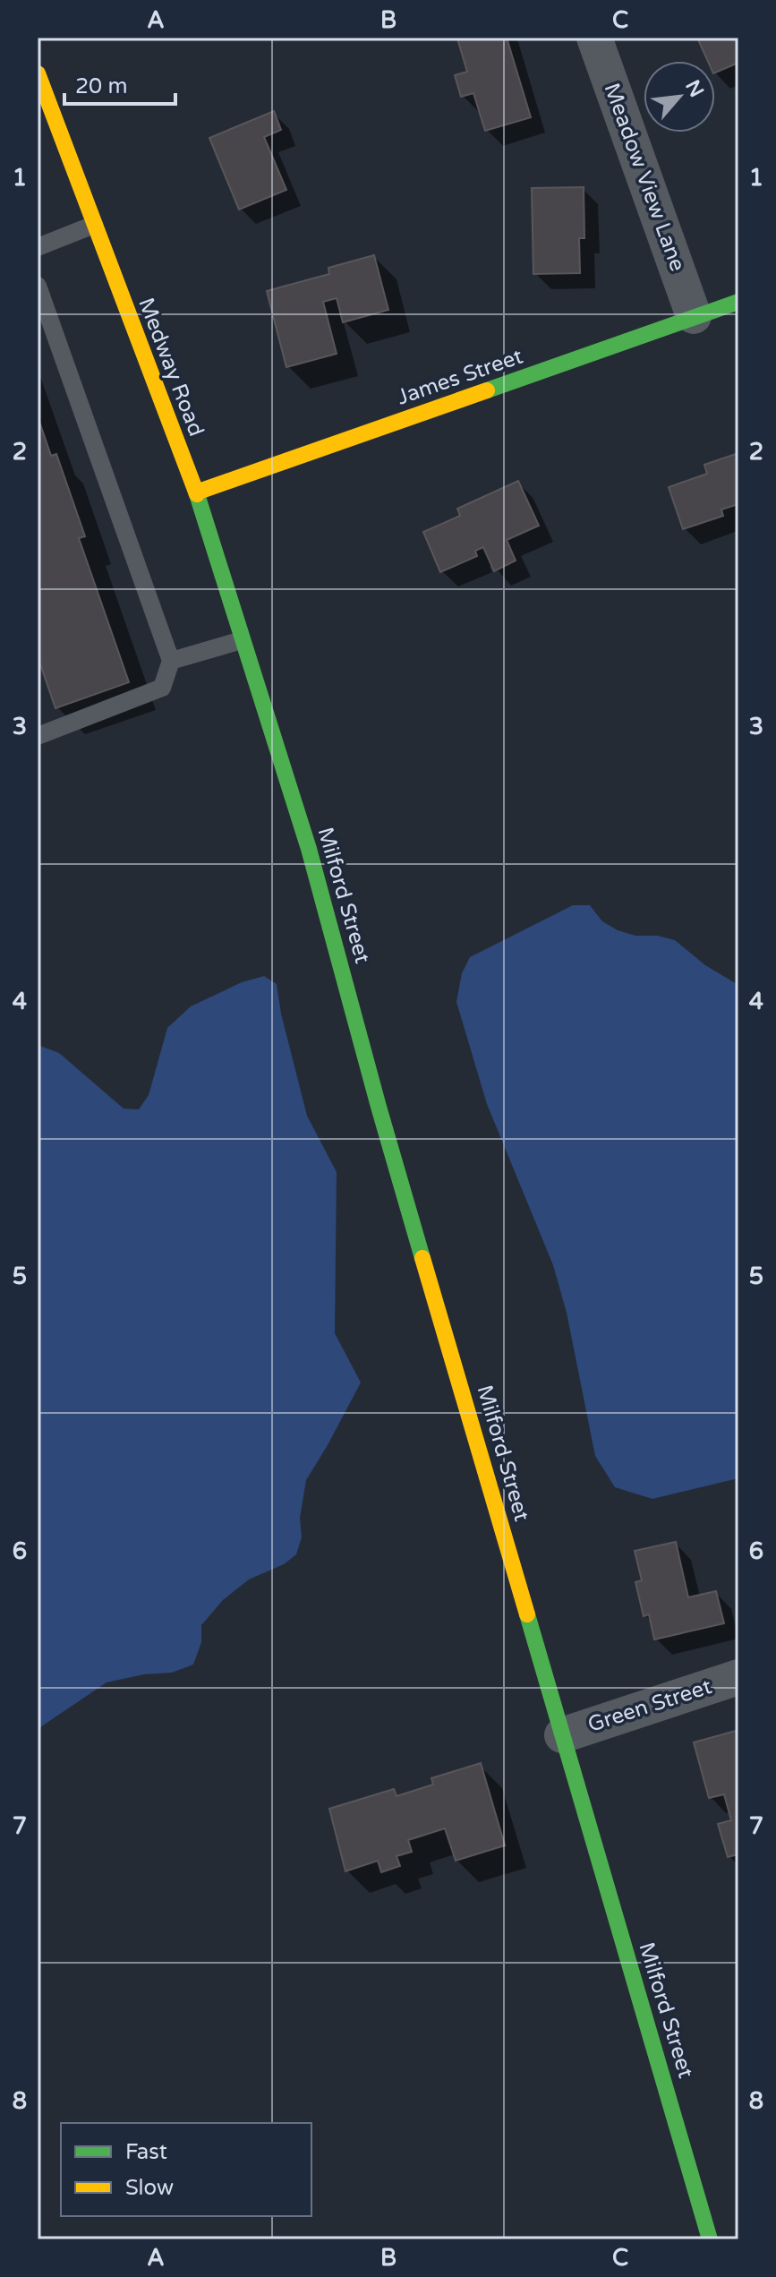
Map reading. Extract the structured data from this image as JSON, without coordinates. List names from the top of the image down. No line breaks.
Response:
{"streets":{"main road":["Medway Road","James Street","Milford Street"],"street":["Meadow View Lane","Green Street"]},"crossings":[["Meadow View Lane","James Street"],["Medway Road","James Street"],["Medway Road","Milford Street"],["Milford Street","Green Street"]],"legend":["Fast","Slow"],"scale_bar":"20 m","north":"top right","grid":{"columns":["A","B","C"],"rows":["1","2","3","4","5","6","7","8"]}}
